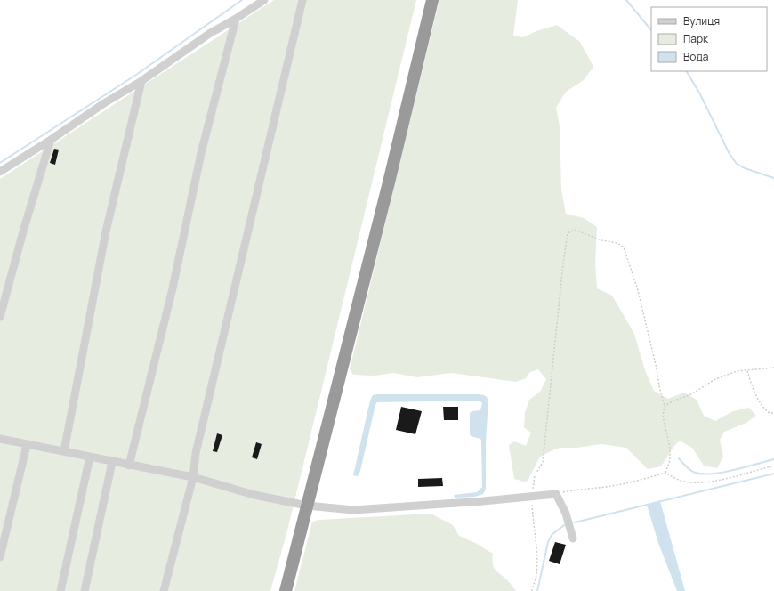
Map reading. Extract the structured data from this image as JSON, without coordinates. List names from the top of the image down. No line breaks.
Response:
{"legend":["Вулиця","Парк","Вода"]}
